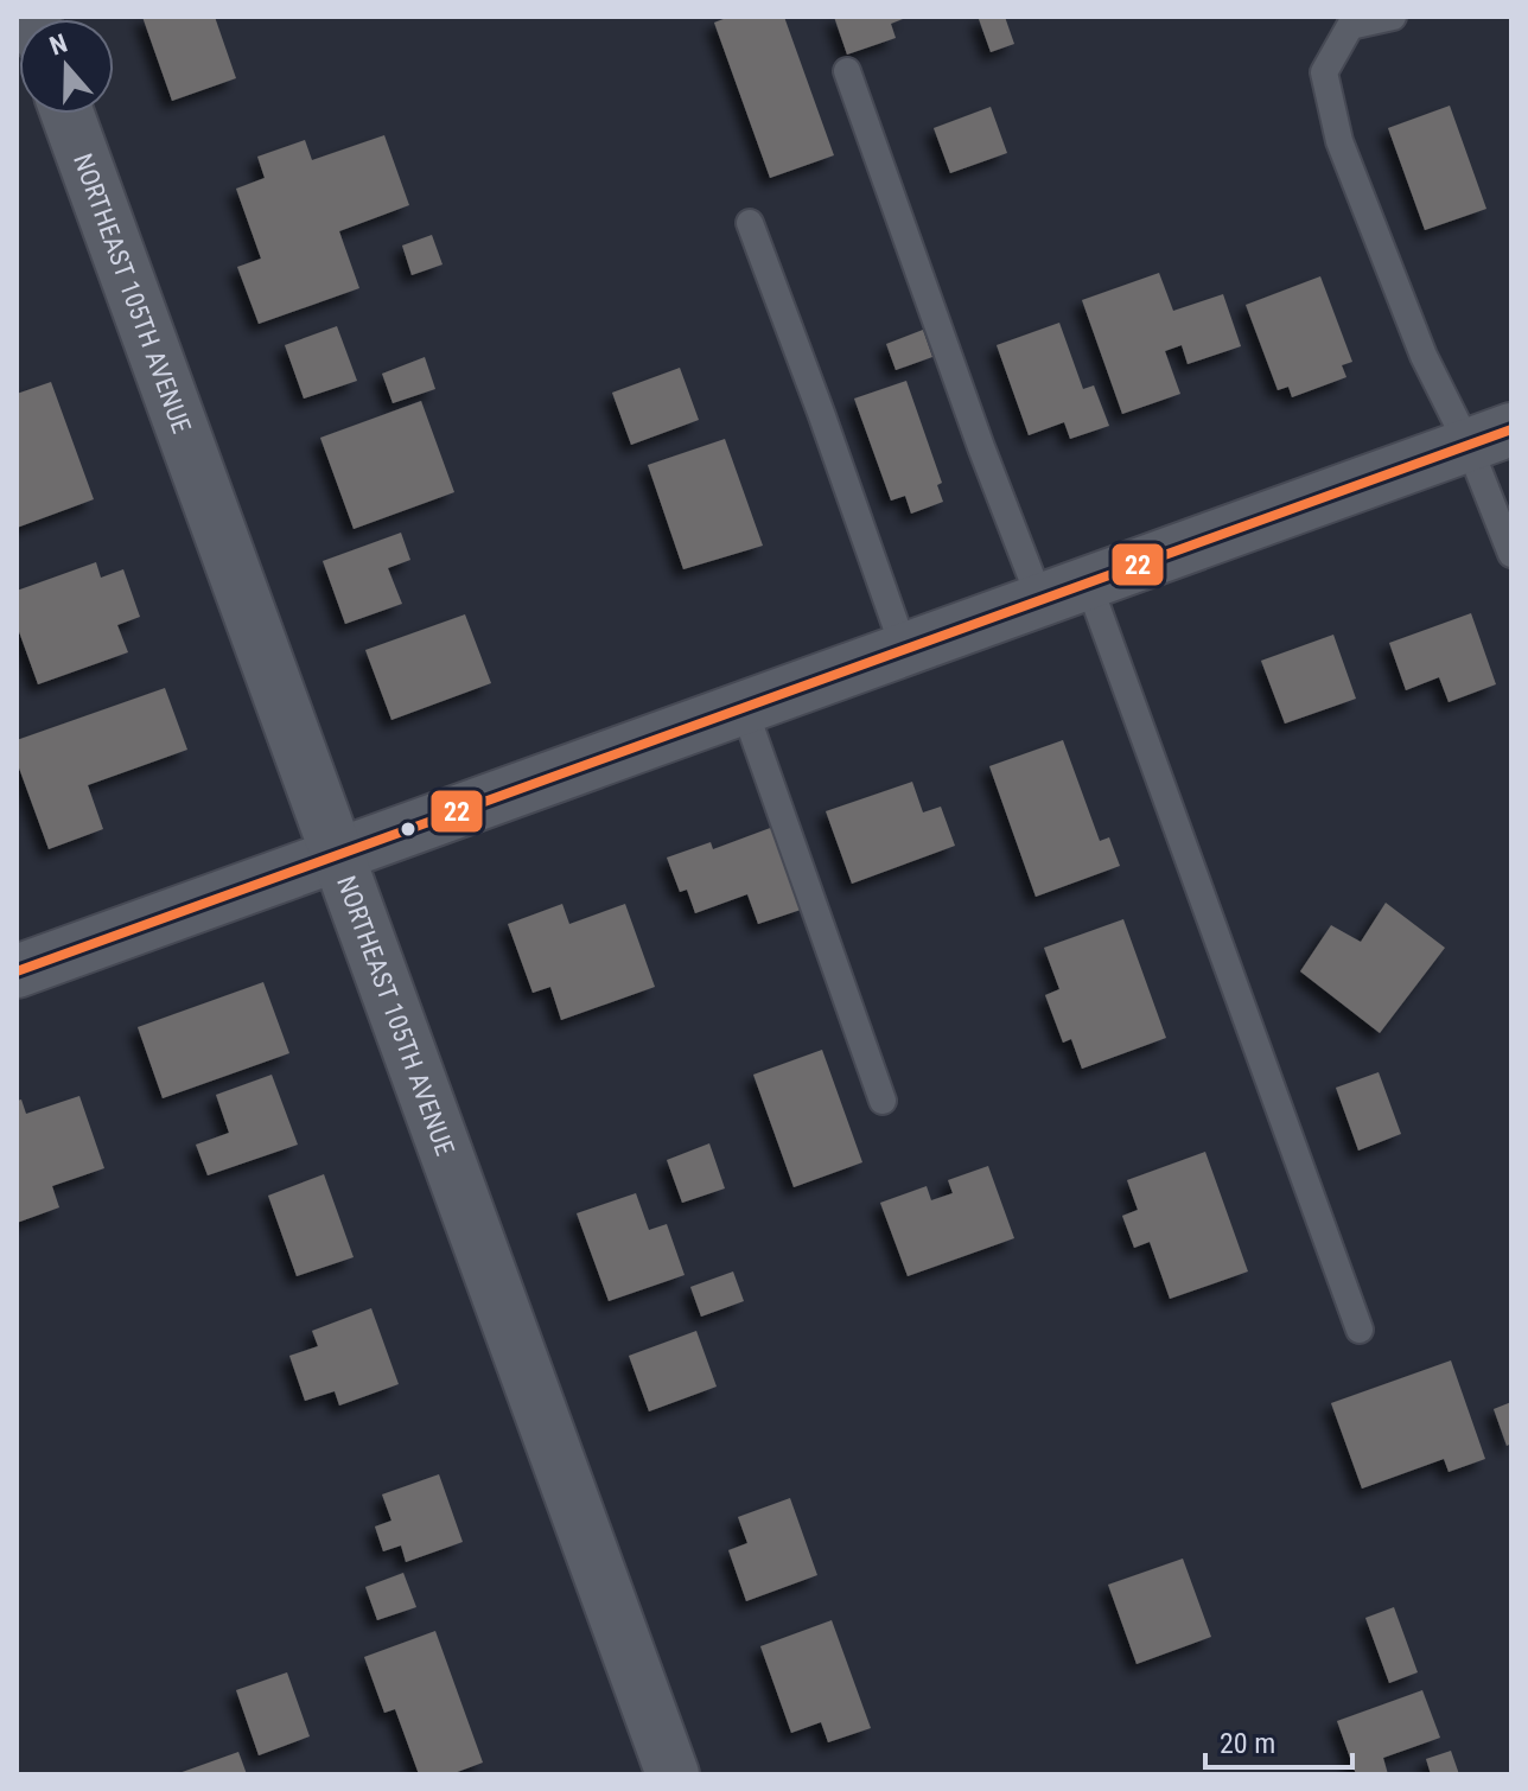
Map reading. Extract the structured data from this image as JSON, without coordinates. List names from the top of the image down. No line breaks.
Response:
{"streets":{"street":["NORTHEAST 105TH AVENUE"]},"lines":["transit line 22"],"scale_bar":"20 m","north":"top"}
